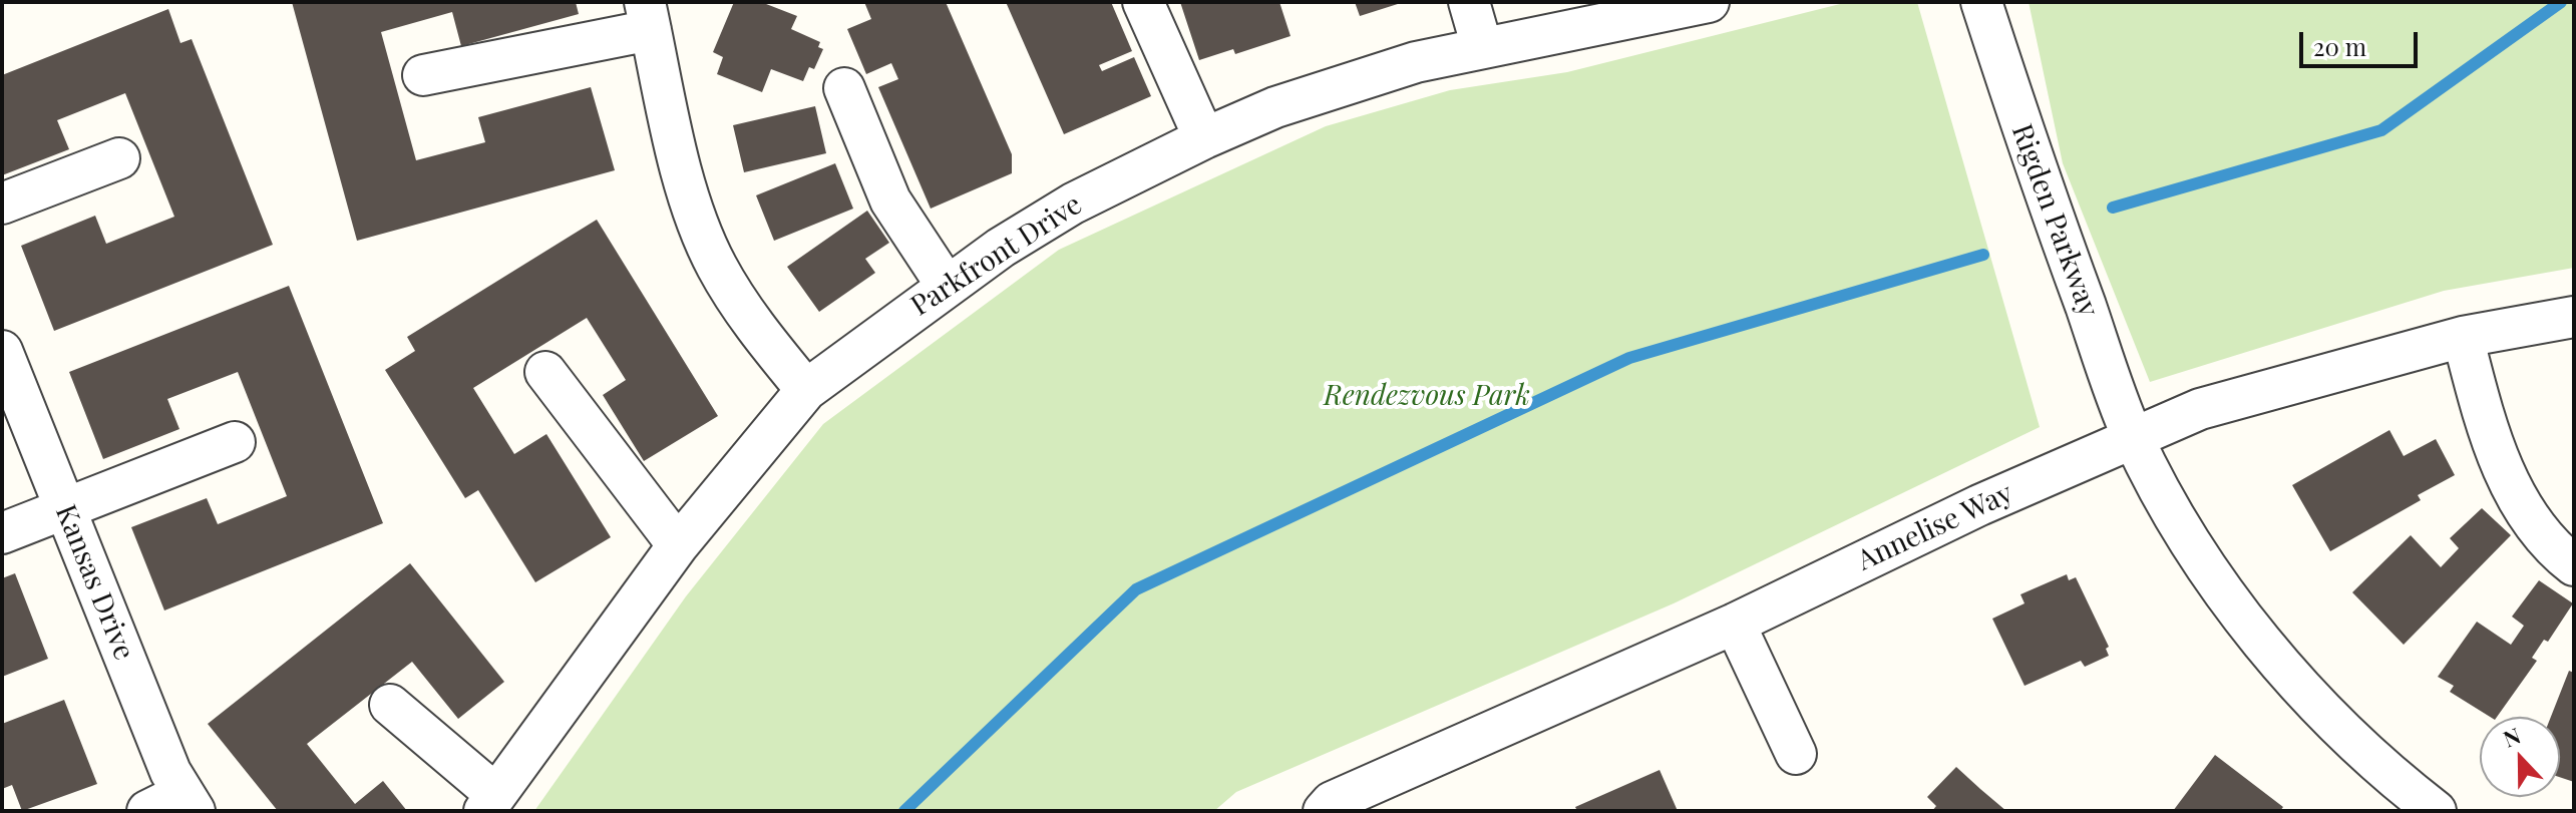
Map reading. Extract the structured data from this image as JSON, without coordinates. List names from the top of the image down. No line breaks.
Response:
{"streets":{"street":["Rigden Parkway","Parkfront Drive","Annelise Way","Kansas Drive"]},"crossings":[["Rigden Parkway","Annelise Way"]],"parks":["Rendezvous Park"],"scale_bar":"20 m","north":"top"}
